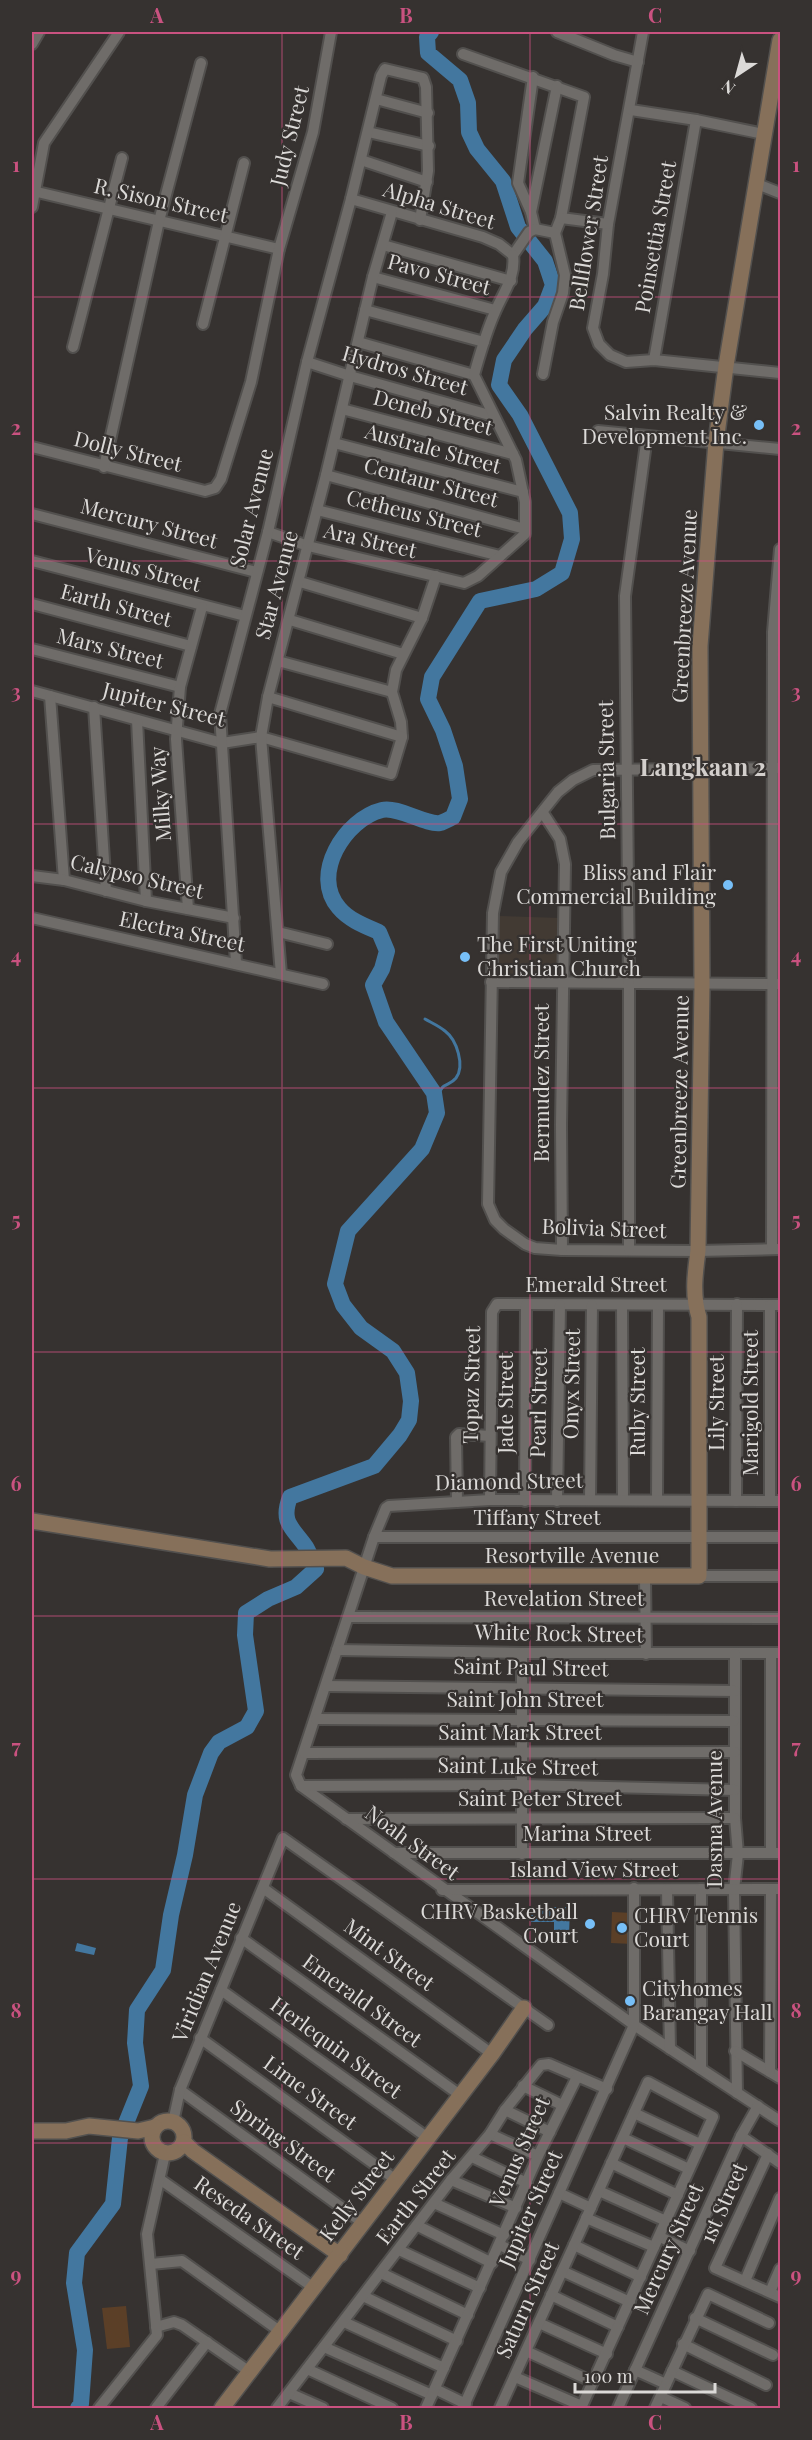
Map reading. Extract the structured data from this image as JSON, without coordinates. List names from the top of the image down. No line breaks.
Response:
{"streets":{"street":["Judy Street","R. Sison Street","Alpha Street","Bellflower Street","Poinsettia Street","Pavo Street","Hydros Street","Deneb Street","Australe Street","Dolly Street","Centaur Street","Solar Avenue","Cetheus Street","Mercury Street","Ara Street","Venus Street","Star Avenue","Earth Street","Greenbreeze Avenue","Mars Street","Jupiter Street","Bulgaria Street","Milky Way","Calypso Street","Electra Street","Bermudez Street","Bolivia Street","Emerald Street","Onyx Street","Topaz Street","Ruby Street","Jade Street","Pearl Street","Lily Street","Marigold Street","Diamond Street","Tiffany Street","Resortville Avenue","Revelation Street","White Rock Street","Saint Paul Street","Saint John Street","Saint Mark Street","Saint Luke Street","Saint Peter Street","Dasma Avenue","Marina Street","Noah Street","Island View Street","Mint Street","Viridian Avenue","Herlequin Street","Lime Street","Spring Street","Kelly Street","1st Street","Reseda Street","Saturn Street"]},"crossings":[["Judy Street","R. Sison Street"],["Judy Street","Dolly Street"],["Alpha Street","Solar Avenue"],["Alpha Street","Star Avenue"],["Bellflower Street","Poinsettia Street"],["Bellflower Street","Greenbreeze Avenue"],["Pavo Street","Star Avenue"],["Hydros Street","Solar Avenue"],["Hydros Street","Star Avenue"],["Deneb Street","Star Avenue"],["Australe Street","Star Avenue"],["Centaur Street","Star Avenue"],["Solar Avenue","Mercury Street"],["Solar Avenue","Ara Street"],["Solar Avenue","Venus Street"],["Solar Avenue","Jupiter Street"],["Solar Avenue","Calypso Street"],["Solar Avenue","Electra Street"],["Cetheus Street","Ara Street"],["Cetheus Street","Star Avenue"],["Mercury Street","Noah Street"],["Ara Street","Star Avenue"],["Venus Street","Earth Street"],["Venus Street","Milky Way"],["Star Avenue","Jupiter Street"],["Star Avenue","Electra Street"],["Earth Street","Jupiter Street"],["Earth Street","Milky Way"],["Greenbreeze Avenue","Bolivia Street"],["Greenbreeze Avenue","Emerald Street"],["Greenbreeze Avenue","Diamond Street"],["Greenbreeze Avenue","Tiffany Street"],["Greenbreeze Avenue","Resortville Avenue"],["Mars Street","Milky Way"],["Jupiter Street","Milky Way"],["Jupiter Street","Noah Street"],["Bulgaria Street","Bolivia Street"],["Milky Way","Calypso Street"],["Bermudez Street","Bolivia Street"],["Emerald Street","Onyx Street"],["Emerald Street","Topaz Street"],["Emerald Street","Ruby Street"],["Emerald Street","Jade Street"],["Emerald Street","Pearl Street"],["Emerald Street","Lily Street"],["Emerald Street","Marigold Street"],["Emerald Street","Viridian Avenue"],["Emerald Street","Kelly Street"],["Onyx Street","Diamond Street"],["Topaz Street","Diamond Street"],["Ruby Street","Diamond Street"],["Jade Street","Diamond Street"],["Pearl Street","Diamond Street"],["Lily Street","Diamond Street"],["Marigold Street","Diamond Street"],["Diamond Street","Tiffany Street"],["Diamond Street","Resortville Avenue"],["White Rock Street","Dasma Avenue"],["Saint Paul Street","Dasma Avenue"],["Saint John Street","Dasma Avenue"],["Saint Mark Street","Dasma Avenue"],["Saint Luke Street","Dasma Avenue"],["Saint Luke Street","Noah Street"],["Saint Peter Street","Dasma Avenue"],["Saint Peter Street","Noah Street"],["Dasma Avenue","Marina Street"],["Dasma Avenue","Noah Street"],["Dasma Avenue","Island View Street"],["Marina Street","Noah Street"],["Noah Street","Island View Street"],["Mint Street","Viridian Avenue"],["Mint Street","Kelly Street"],["Viridian Avenue","Herlequin Street"],["Viridian Avenue","Lime Street"],["Viridian Avenue","Spring Street"],["Viridian Avenue","Kelly Street"],["Herlequin Street","Kelly Street"],["Lime Street","Kelly Street"],["Spring Street","Kelly Street"],["Kelly Street","Reseda Street"]],"districts":["Langkaan 2"],"places":["Salvin Realty & Development Inc.","Bliss and Flair Commercial Building","The First Uniting Christian Church","CHRV Basketball Court","CHRV Tennis Court","Cityhomes Barangay Hall"],"scale_bar":"100 m","north":"bottom left","grid":{"columns":["A","B","C"],"rows":["1","2","3","4","5","6","7","8","9"]}}
